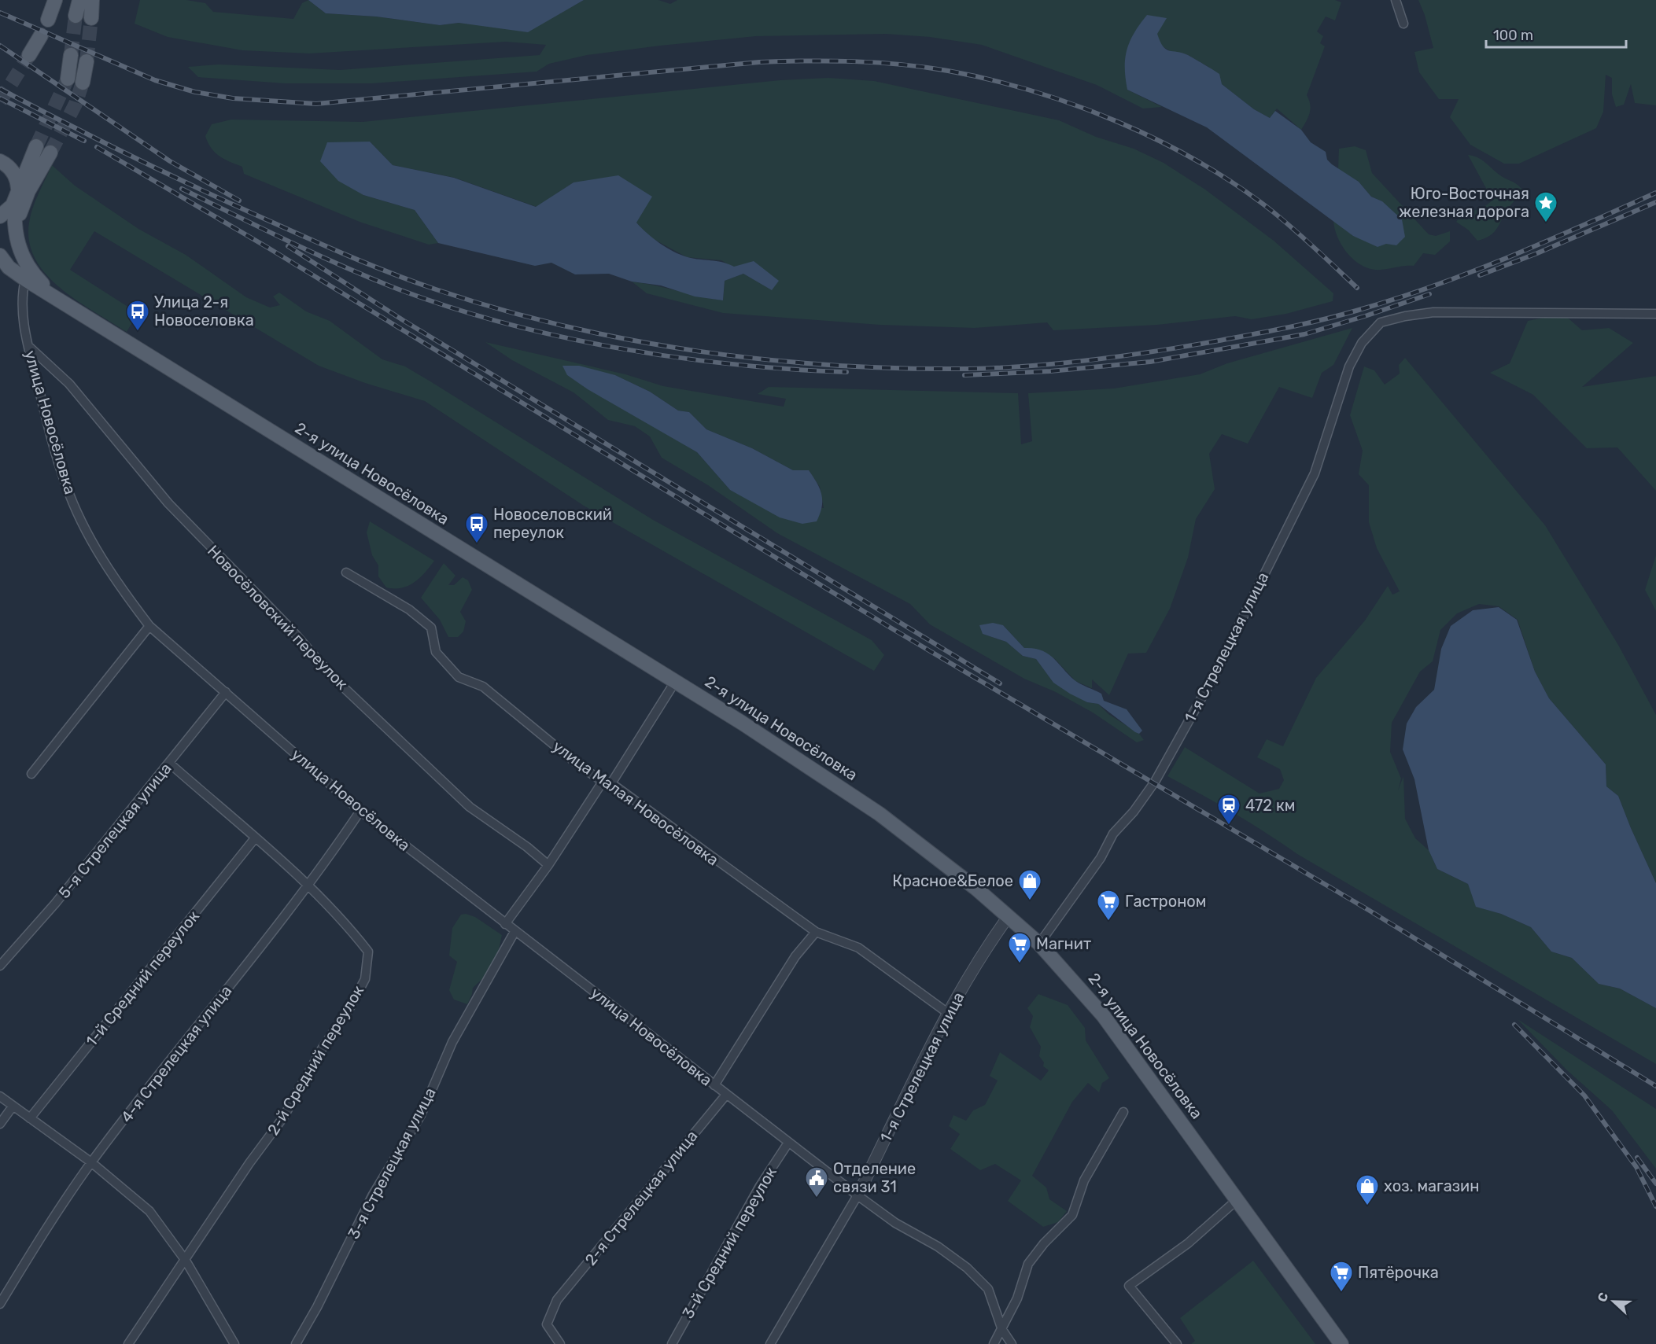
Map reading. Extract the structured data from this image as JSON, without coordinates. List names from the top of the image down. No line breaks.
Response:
{"streets":{"main road":["2-я улица Новосёловка"],"street":["улица Новосёловка","Новосёловский переулок","1-я Стрелецкая улица","улица Малая Новосёловка","5-я Стрелецкая улица","1-й Средний переулок","4-я Стрелецкая улица","2-й Средний переулок","3-я Стрелецкая улица","2-я Стрелецкая улица","3-й Средний переулок"]},"crossings":[["улица Новосёловка","2-я улица Новосёловка"],["улица Новосёловка","Новосёловский переулок"],["улица Новосёловка","1-я Стрелецкая улица"],["улица Новосёловка","5-я Стрелецкая улица"],["улица Новосёловка","4-я Стрелецкая улица"],["улица Новосёловка","3-я Стрелецкая улица"],["улица Новосёловка","2-я Стрелецкая улица"],["улица Новосёловка","3-й Средний переулок"],["2-я улица Новосёловка","1-я Стрелецкая улица"],["1-я Стрелецкая улица","улица Малая Новосёловка"],["5-я Стрелецкая улица","2-й Средний переулок"],["1-й Средний переулок","2-й Средний переулок"],["4-я Стрелецкая улица","2-й Средний переулок"]],"places":{"place":["Юго-Восточная железная дорога"],"bus stop":["Улица 2-я Новоселовка","Новоселовский переулок"],"station":["472 км"],"shop":["Красное&Белое","хоз. магазин"],"supermarket":["Гастроном","Магнит","Пятёрочка"],"public building":["Отделение связи 31"]},"scale_bar":"100 m","north":"left"}
